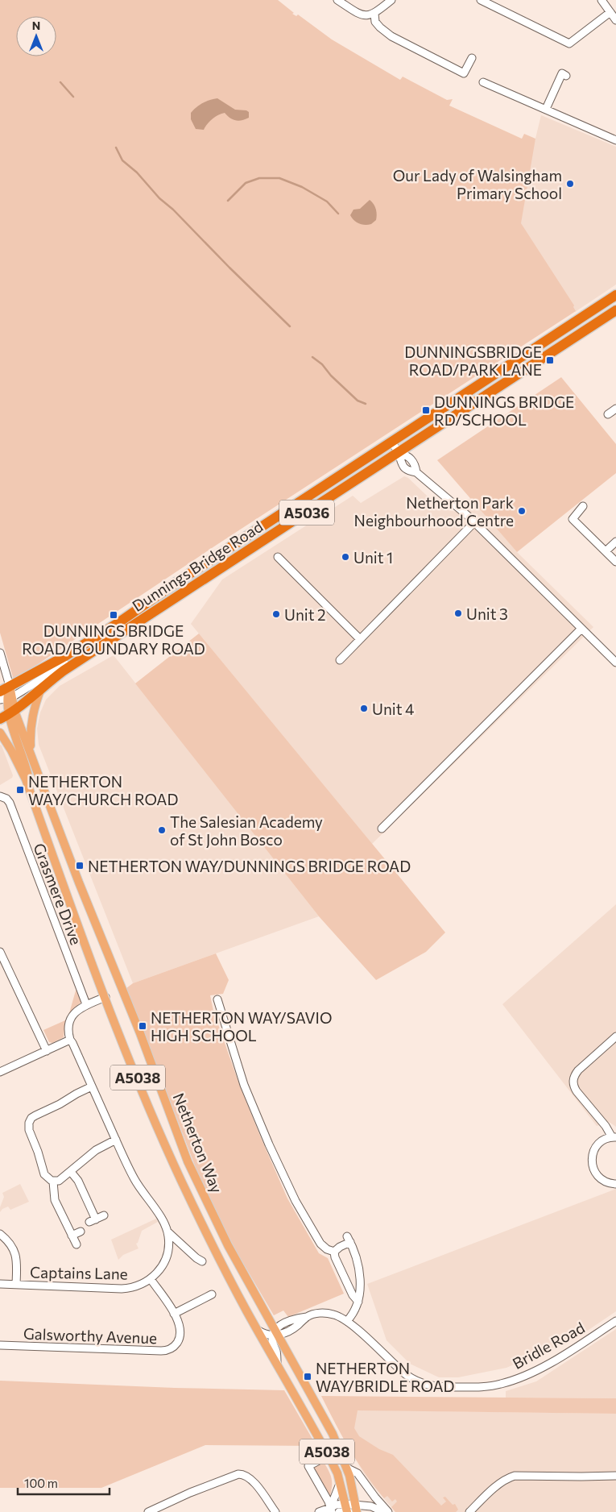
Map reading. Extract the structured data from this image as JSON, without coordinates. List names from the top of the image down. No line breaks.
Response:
{"streets":{"highway":["A5036","Dunnings Bridge Road"],"main road":["A5038","Netherton Way"],"street":["Grasmere Drive","Captains Lane","Galsworthy Avenue","Bridle Road"]},"crossings":[["Dunnings Bridge Road","Netherton Way"],["Netherton Way","Bridle Road"],["Captains Lane","Galsworthy Avenue"]],"places":{"other":["Our Lady of Walsingham Primary School","Netherton Park Neighbourhood Centre","Unit 1","Unit 3","Unit 2","Unit 4","The Salesian Academy of St John Bosco"],"transit":["DUNNINGSBRIDGE ROAD/PARK LANE","DUNNINGS BRIDGE RD/SCHOOL","DUNNINGS BRIDGE ROAD/BOUNDARY ROAD","NETHERTON WAY/CHURCH ROAD","NETHERTON WAY/DUNNINGS BRIDGE ROAD","NETHERTON WAY/SAVIO HIGH SCHOOL","NETHERTON WAY/BRIDLE ROAD"]},"scale_bar":"100 m","north":"top"}
